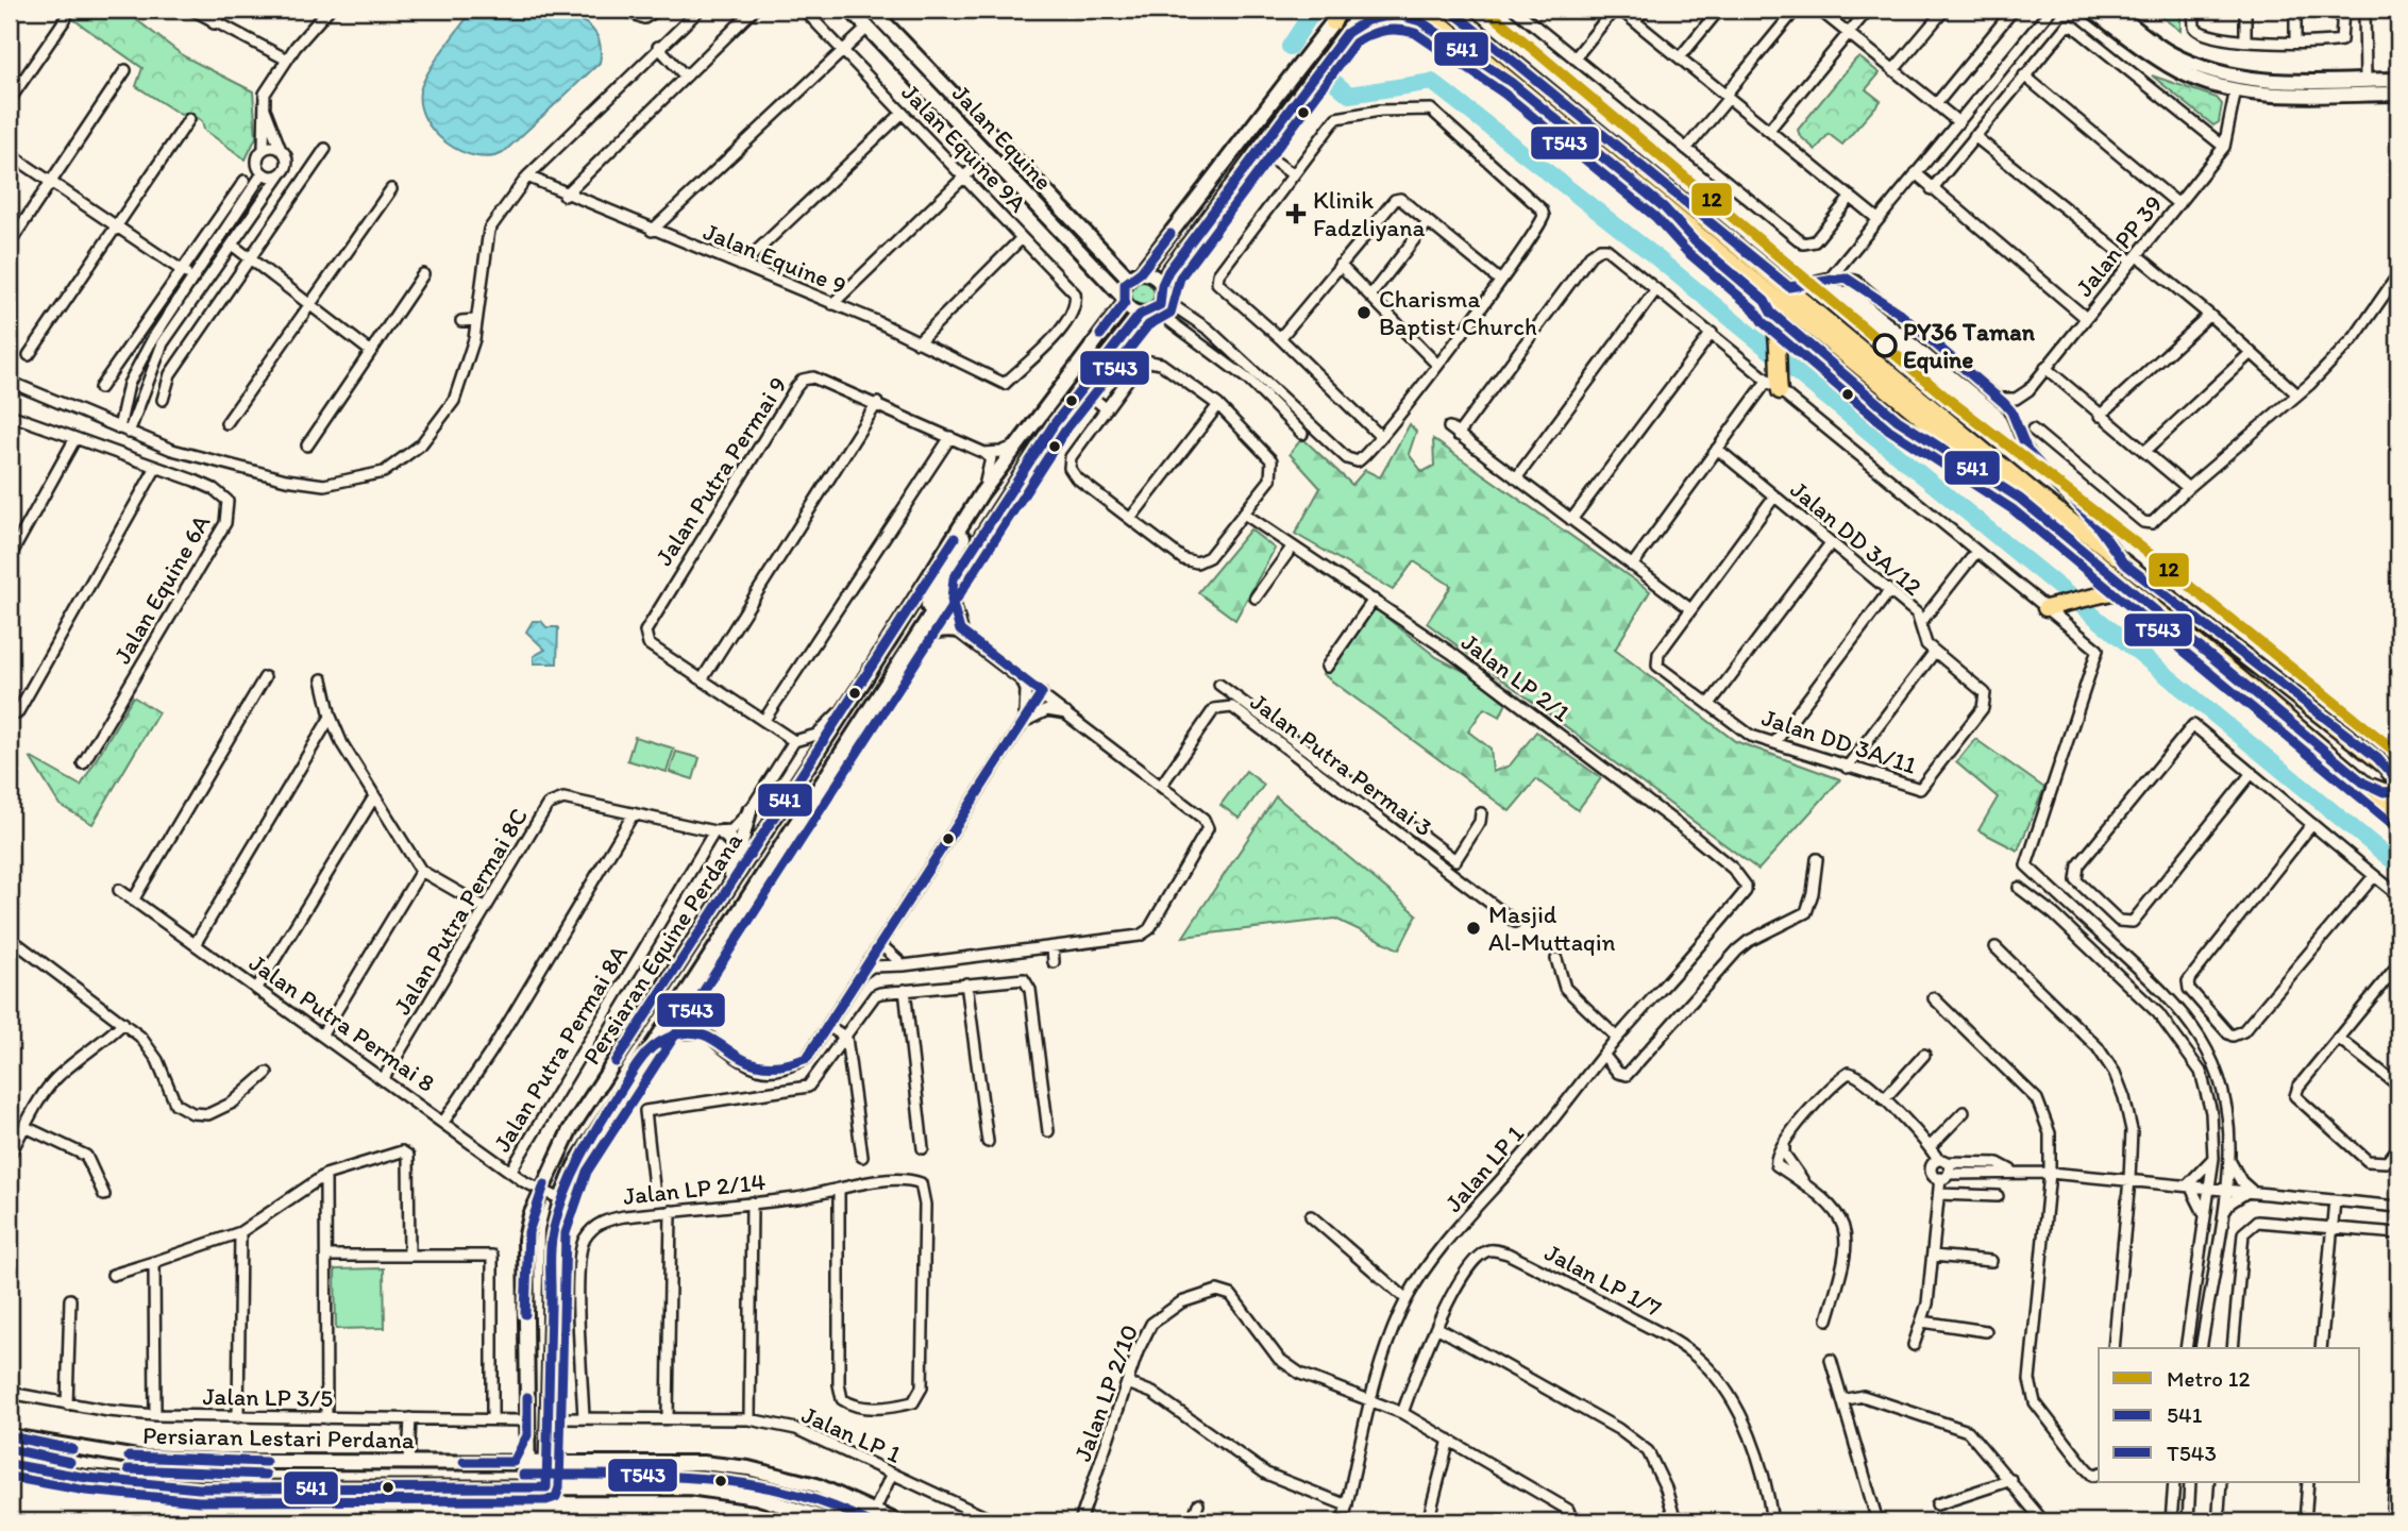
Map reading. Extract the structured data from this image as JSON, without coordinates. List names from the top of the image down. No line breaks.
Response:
{"streets":{"street":["Jalan Equine","Jalan Equine 9A","Jalan PP 39","Jalan Equine 9","Jalan Putra Permai 9","Jalan DD 3A/12","Jalan Equine 6A","Jalan LP 2/1","Jalan DD 3A/11","Jalan Putra Permai 3","Jalan Putra Permai 8C","Persiaran Equine Perdana","Jalan Putra Permai 8","Jalan Putra Permai 8A","Jalan LP 1","Jalan LP 2/14","Jalan LP 1/7","Jalan LP 2/10","Jalan LP 3/5","Persiaran Lestari Perdana"]},"crossings":[["Jalan Equine","Persiaran Equine Perdana"],["Jalan Equine 9A","Jalan Equine 9"],["Jalan Putra Permai 9","Jalan Putra Permai 8A"],["Jalan DD 3A/12","Jalan DD 3A/11"],["Jalan LP 2/1","Jalan LP 1"],["Jalan Putra Permai 8C","Jalan Putra Permai 8"],["Jalan Putra Permai 8C","Jalan Putra Permai 8A"],["Persiaran Equine Perdana","Jalan Putra Permai 8"],["Persiaran Equine Perdana","Jalan LP 1"],["Persiaran Equine Perdana","Jalan LP 3/5"],["Persiaran Equine Perdana","Persiaran Lestari Perdana"],["Jalan Putra Permai 8","Jalan Putra Permai 8A"],["Jalan LP 1","Jalan LP 2/14"],["Jalan LP 1","Jalan LP 2/10"]],"places":{"health":["Klinik Fadzliyana"],"other":["Charisma Baptist Church","PY36 Taman Equine","Masjid Al-Muttaqin"]},"lines":["metro line 12","transit line 541","transit line T543"],"legend":["Metro 12","541","T543"]}
